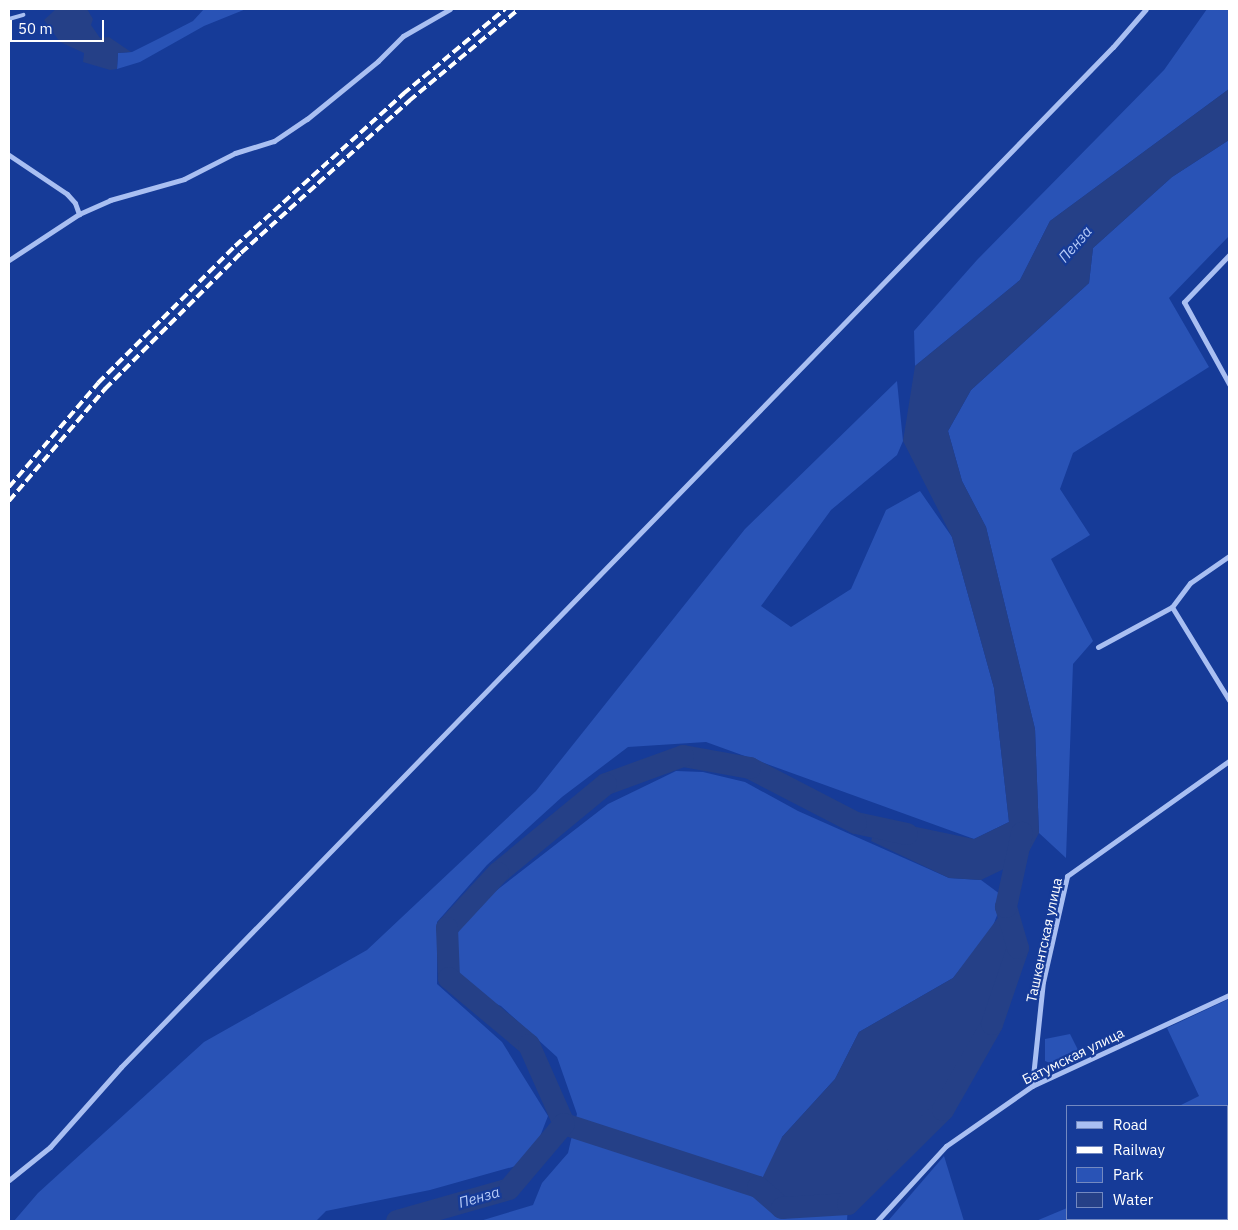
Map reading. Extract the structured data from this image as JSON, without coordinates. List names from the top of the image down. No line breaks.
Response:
{"streets":{"street":["Ташкентская улица","Батумская улица"]},"crossings":[["Ташкентская улица","Батумская улица"]],"water":["Пенза"],"legend":["Road","Railway","Park","Water"],"scale_bar":"50 m"}
